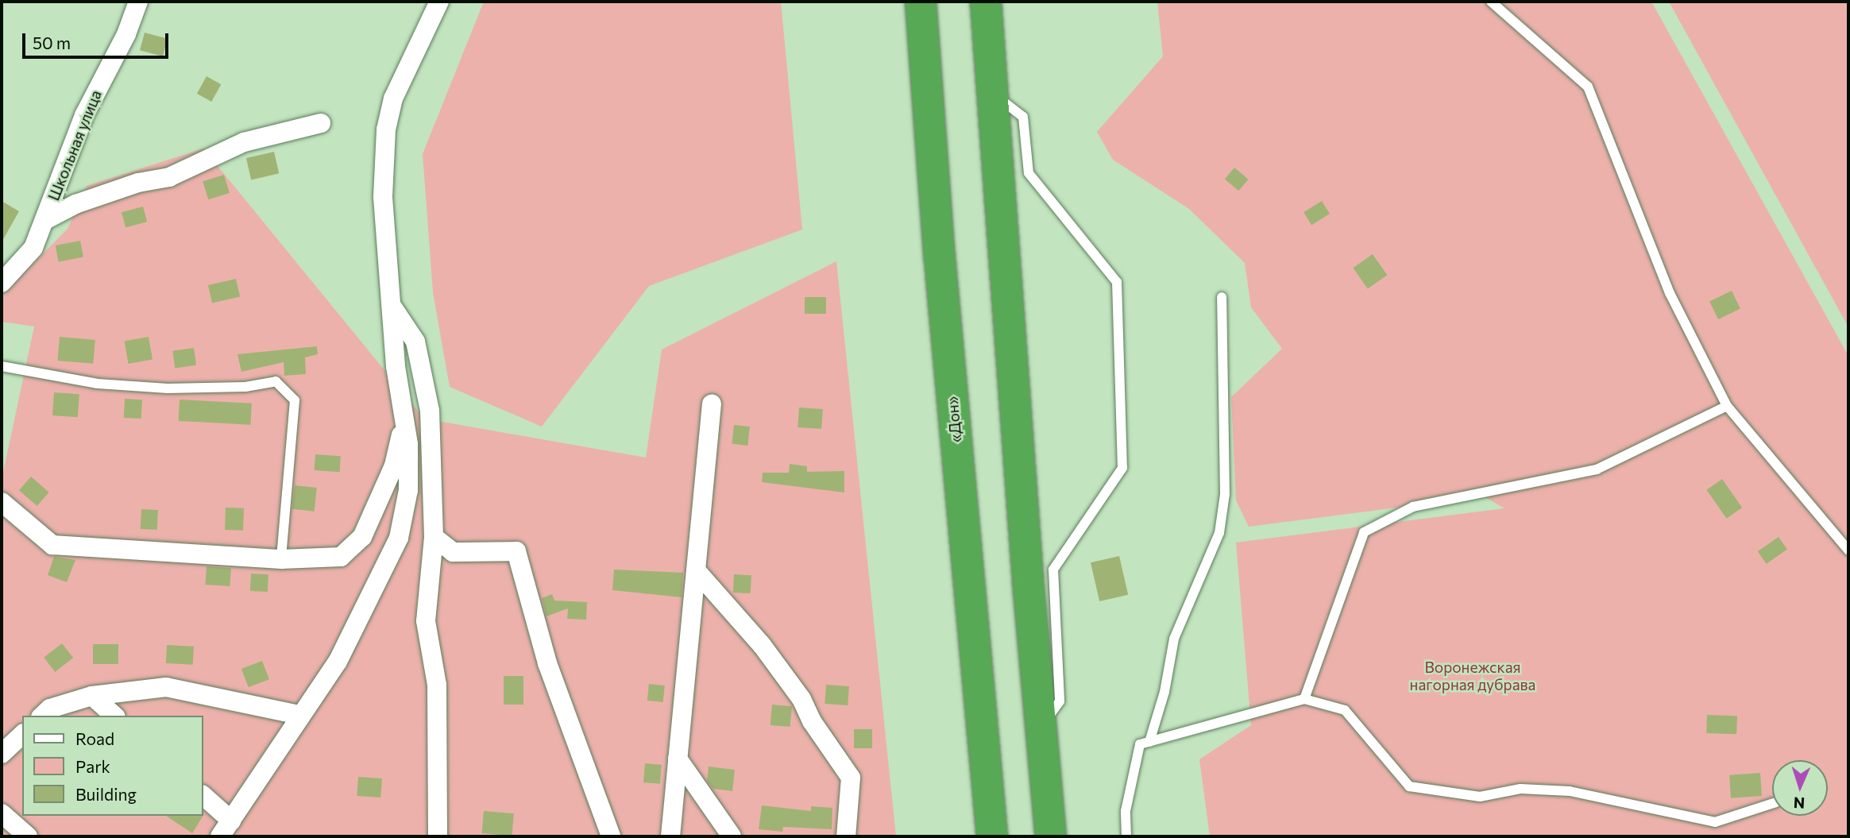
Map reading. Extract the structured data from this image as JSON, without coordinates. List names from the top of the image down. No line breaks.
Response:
{"streets":{"highway":["«Дон»"],"street":["Школьная улица"]},"parks":["Воронежская нагорная дубрава"],"legend":["Road","Park","Building"],"scale_bar":"50 m","north":"bottom"}
